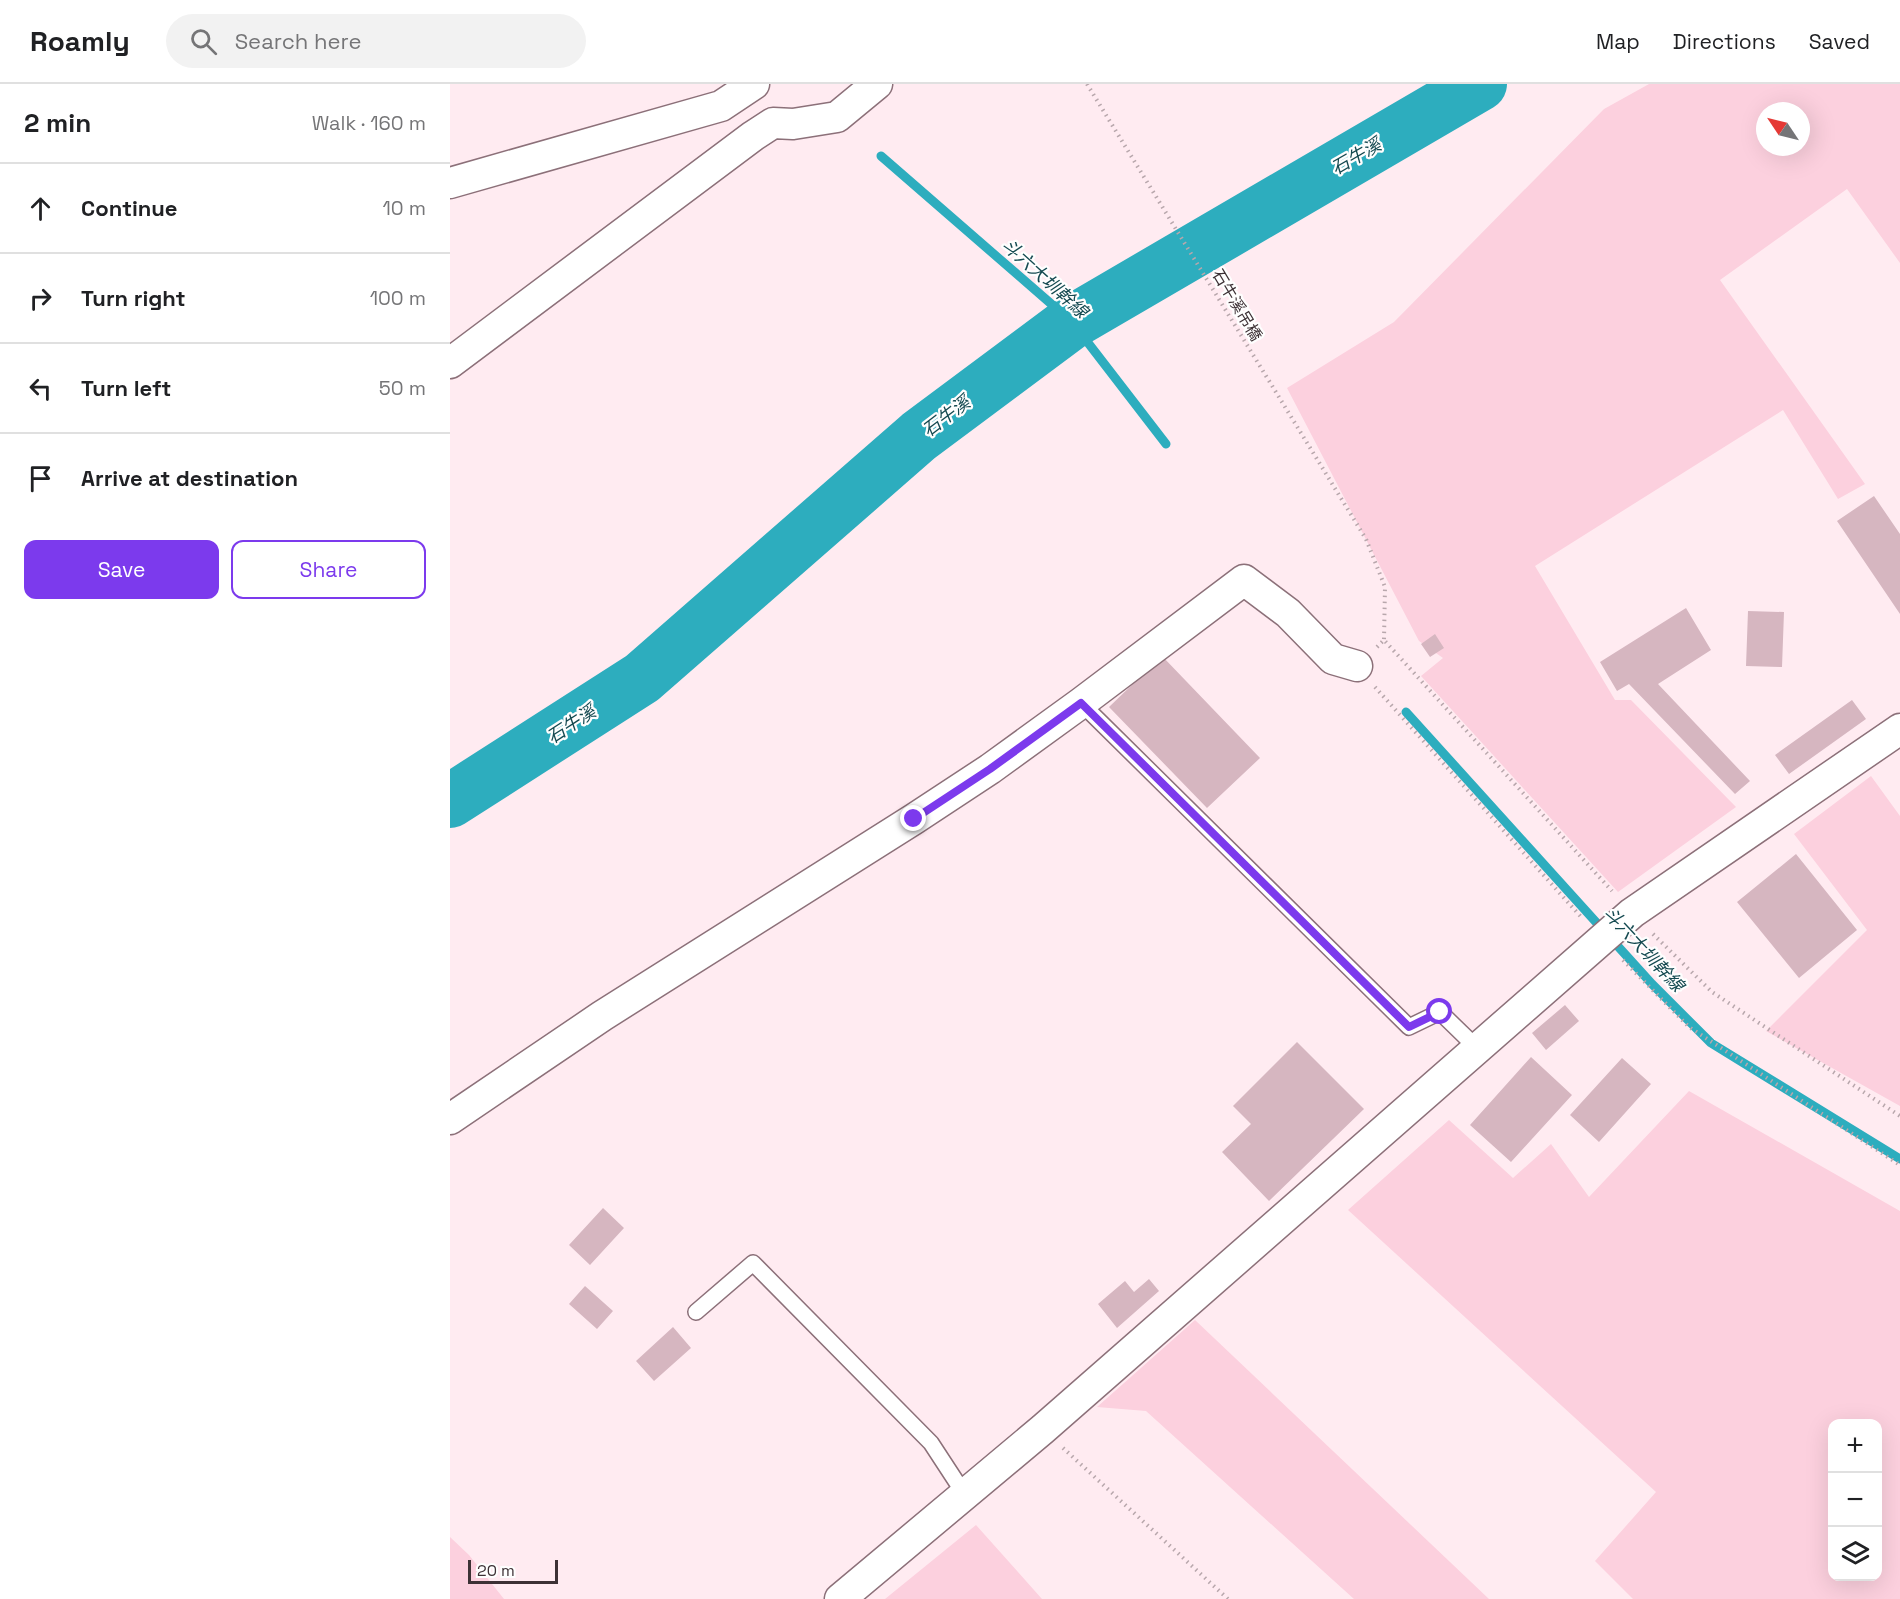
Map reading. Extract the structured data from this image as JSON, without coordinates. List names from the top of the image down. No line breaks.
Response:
{"streets":{"path":["石牛溪吊橋"]},"water":["石牛溪","斗六大圳幹線"],"scale_bar":"20 m","north":"top left","page":{"header":"Roamly","search":"Search here","nav":["Map","Directions","Saved"],"heading":["2 min","Walk · 160 m"],"list":[["Continue","10 m"],["Turn right","100 m"],["Turn left","50 m"],"Arrive at destination"],"buttons":["Save","Share"],"map_buttons":["+","−"],"scale":"20 m"}}
